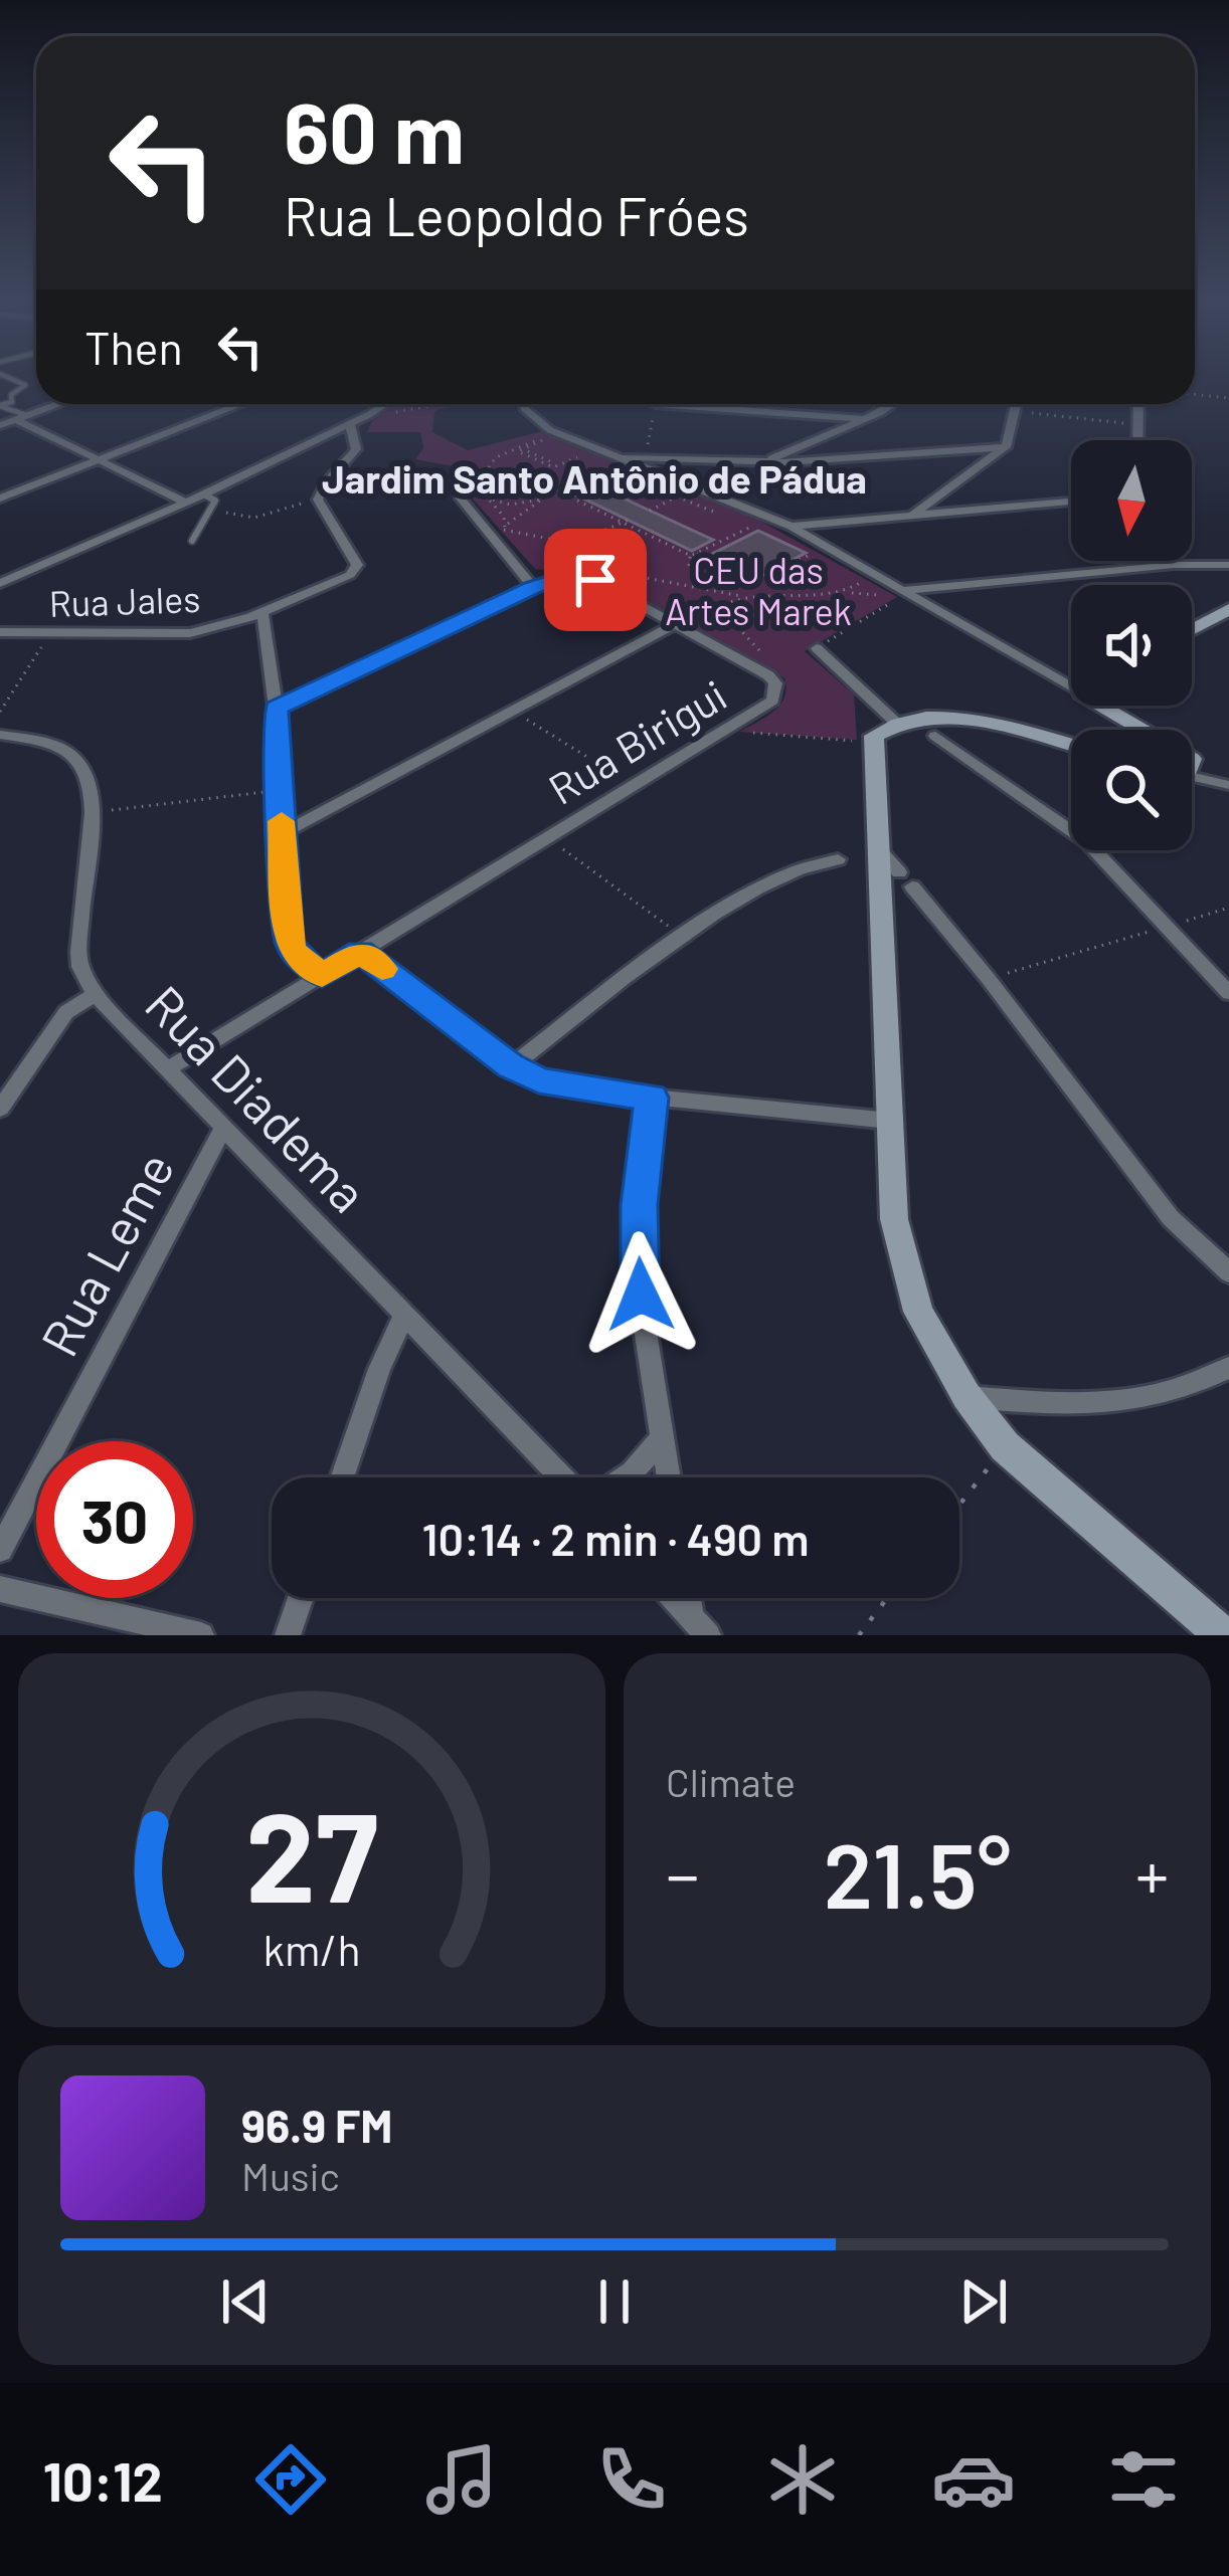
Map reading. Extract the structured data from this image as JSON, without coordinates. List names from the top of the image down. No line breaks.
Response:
{"streets":{"street":["Rua Jales","Rua Birigui","Rua Diadema","Rua Leme"]},"crossings":[["Rua Birigui","Rua Diadema"],["Rua Diadema","Rua Leme"]],"districts":["Jardim Santo Antônio de Pádua"],"parks":["CEU das Artes Marek"],"north":"bottom","page":{"turn":["60 m","Rua Leopoldo Fróes"],"then":"Then","limit":"30","trip":"10:14 · 2 min · 490 m","tile":"Climate","heat":["−","21.5°","+"],"song":["96.9 FM","Music"],"tabs":"10:12","gauge":["27","km/h"]}}
